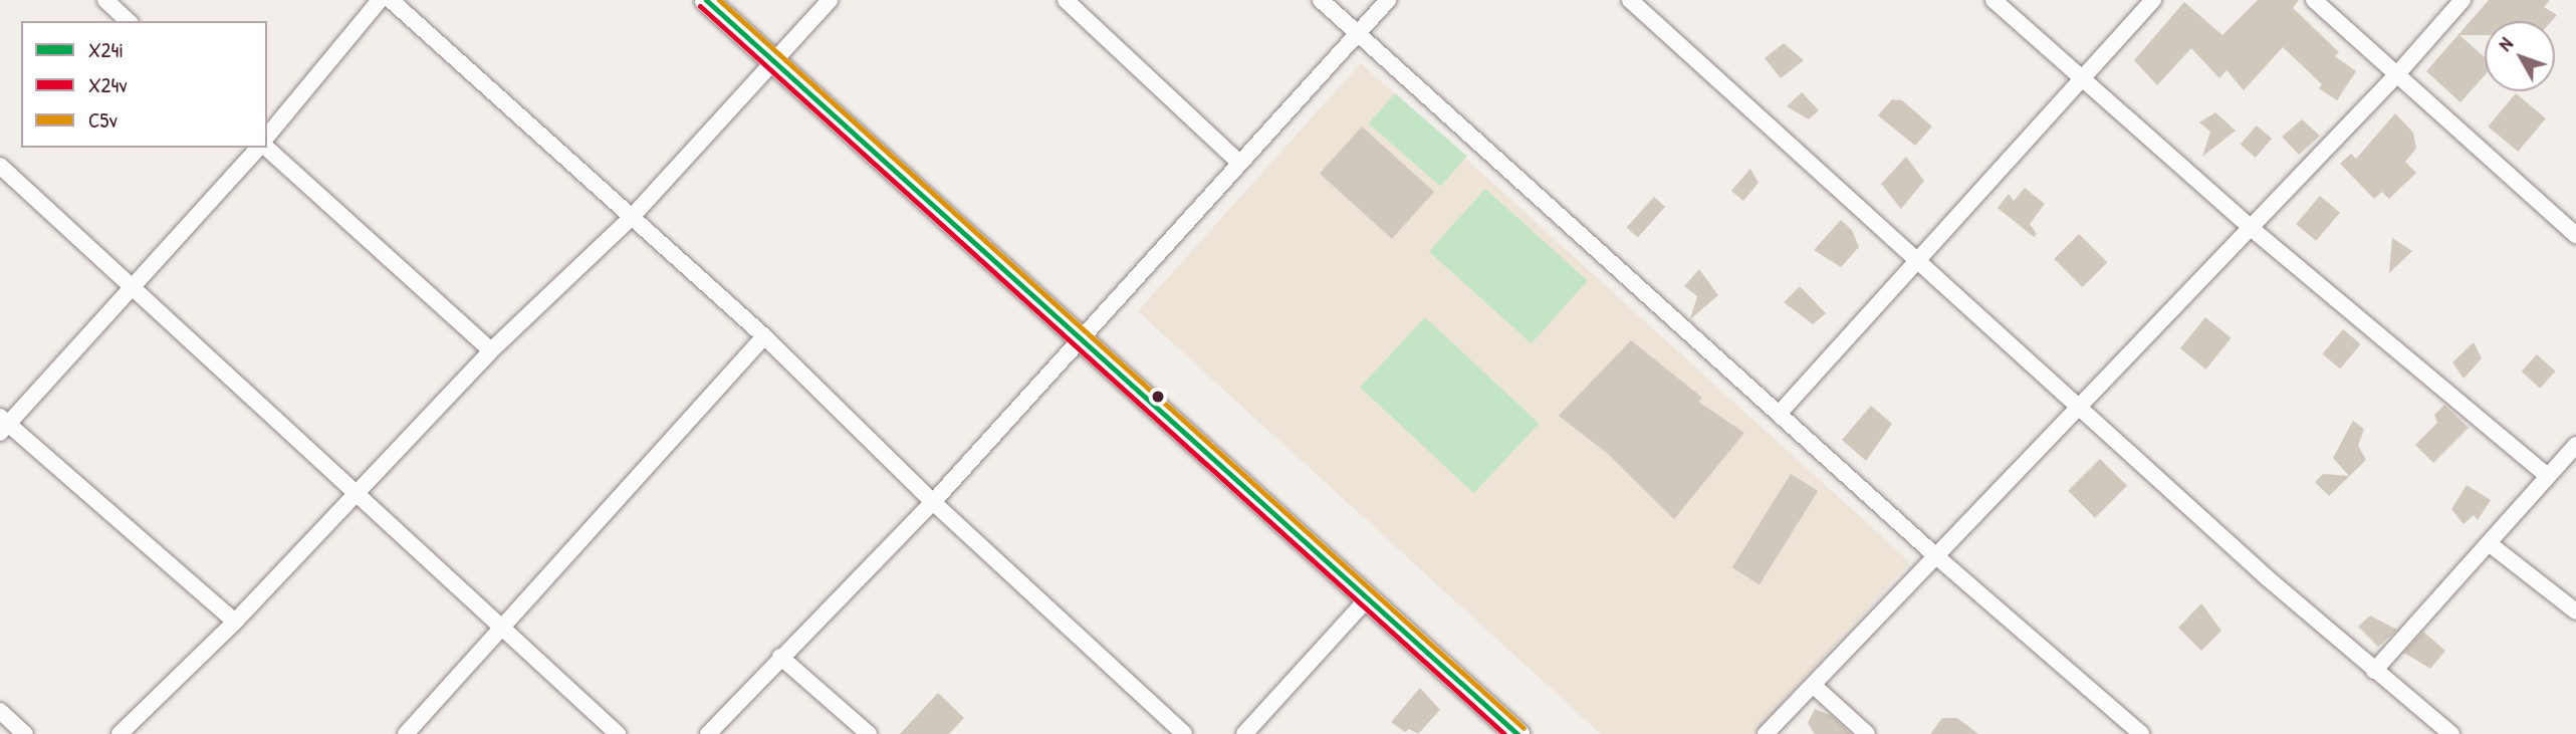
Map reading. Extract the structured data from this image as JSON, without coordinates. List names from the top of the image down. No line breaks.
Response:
{"lines":["transit line X24i","transit line C5v","transit line X24v"],"legend":["X24i","X24v","C5v"],"north":"top left"}
